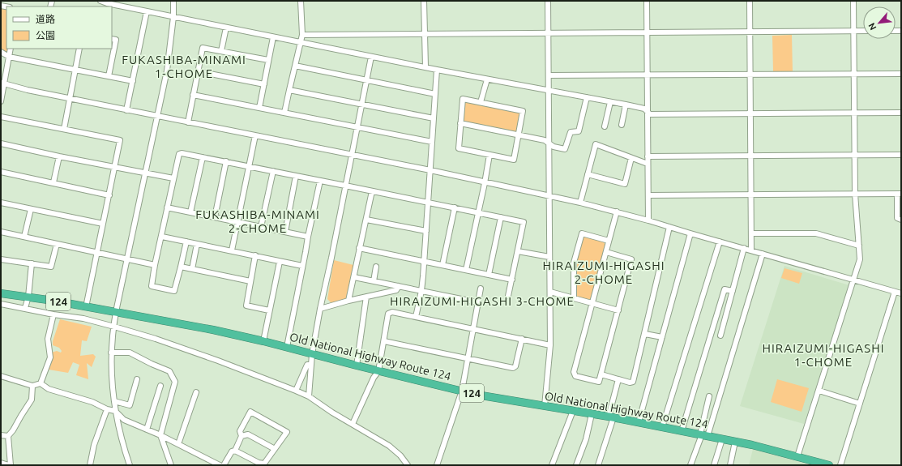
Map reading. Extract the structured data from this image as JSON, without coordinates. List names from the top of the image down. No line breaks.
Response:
{"streets":{"highway":["124","Old National Highway Route 124"]},"districts":["FUKASHIBA-MINAMI 1-CHOME","FUKASHIBA-MINAMI 2-CHOME","HIRAIZUMI-HIGASHI 2-CHOME","HIRAIZUMI-HIGASHI 3-CHOME","HIRAIZUMI-HIGASHI 1-CHOME"],"legend":["道路","公園"],"north":"bottom left"}
